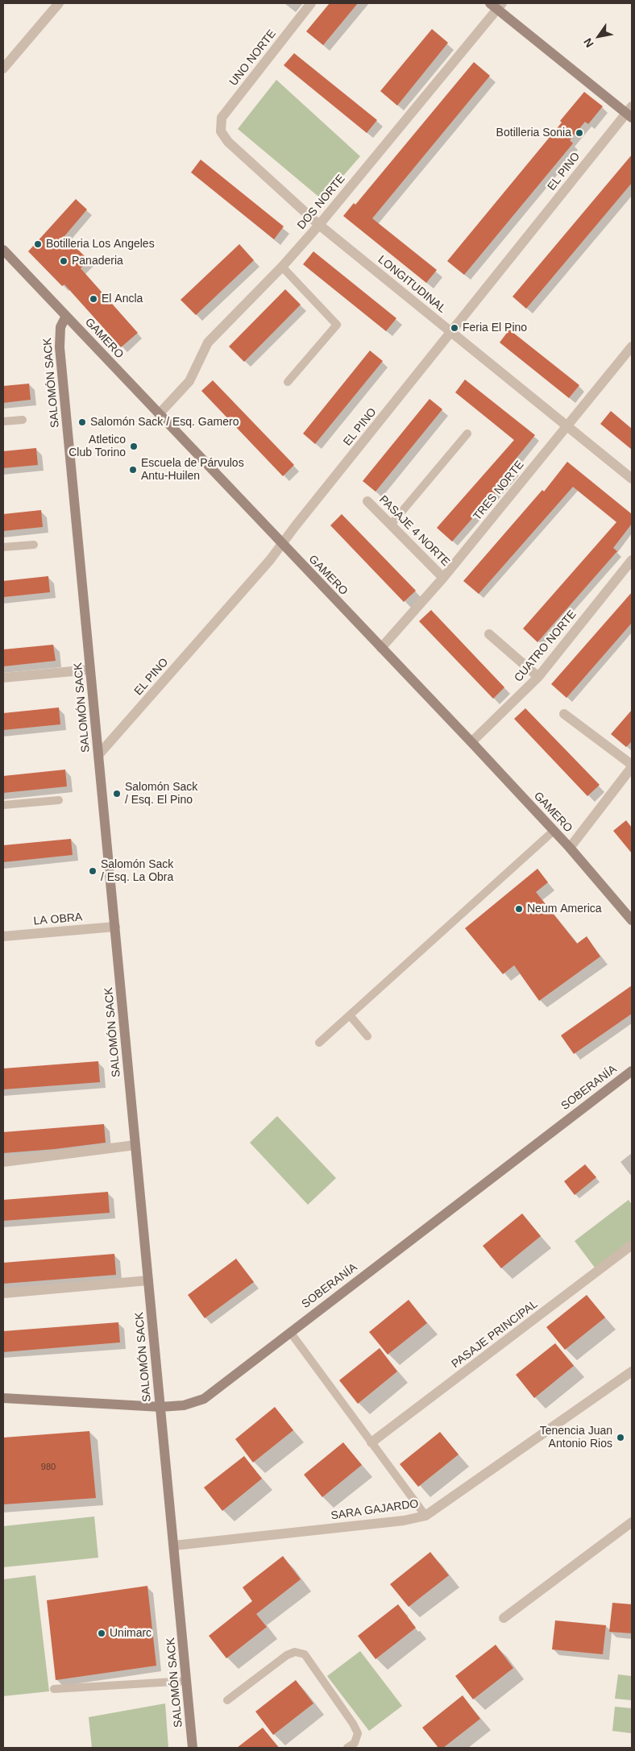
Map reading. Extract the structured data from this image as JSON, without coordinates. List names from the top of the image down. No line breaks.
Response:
{"streets":{"street":["UNO NORTE","EL PINO","DOS NORTE","LONGITUDINAL","GAMERO","SALOMÓN SACK","TRES NORTE","PASAJE 4 NORTE","CUATRO NORTE","LA OBRA","SOBERANÍA","PASAJE PRINCIPAL","SARA GAJARDO"]},"crossings":[["UNO NORTE","LONGITUDINAL"],["EL PINO","LONGITUDINAL"],["EL PINO","GAMERO"],["EL PINO","SALOMÓN SACK"],["DOS NORTE","LONGITUDINAL"],["DOS NORTE","GAMERO"],["LONGITUDINAL","TRES NORTE"],["GAMERO","SALOMÓN SACK"],["GAMERO","TRES NORTE"],["GAMERO","CUATRO NORTE"],["SALOMÓN SACK","LA OBRA"],["SALOMÓN SACK","SOBERANÍA"],["SALOMÓN SACK","SARA GAJARDO"],["TRES NORTE","PASAJE 4 NORTE"]],"places":["Botilleria Sonia","Botilleria Los Angeles","Panaderia","El Ancla","Feria El Pino","Salomón Sack / Esq. Gamero","Atletico Club Torino","Escuela de Párvulos Antu-Huilen","Salomón Sack / Esq. El Pino","Salomón Sack / Esq. La Obra","Neum America","Tenencia Juan Antonio Rios","Unimarc"],"house_numbers":["980"],"north":"bottom left"}
